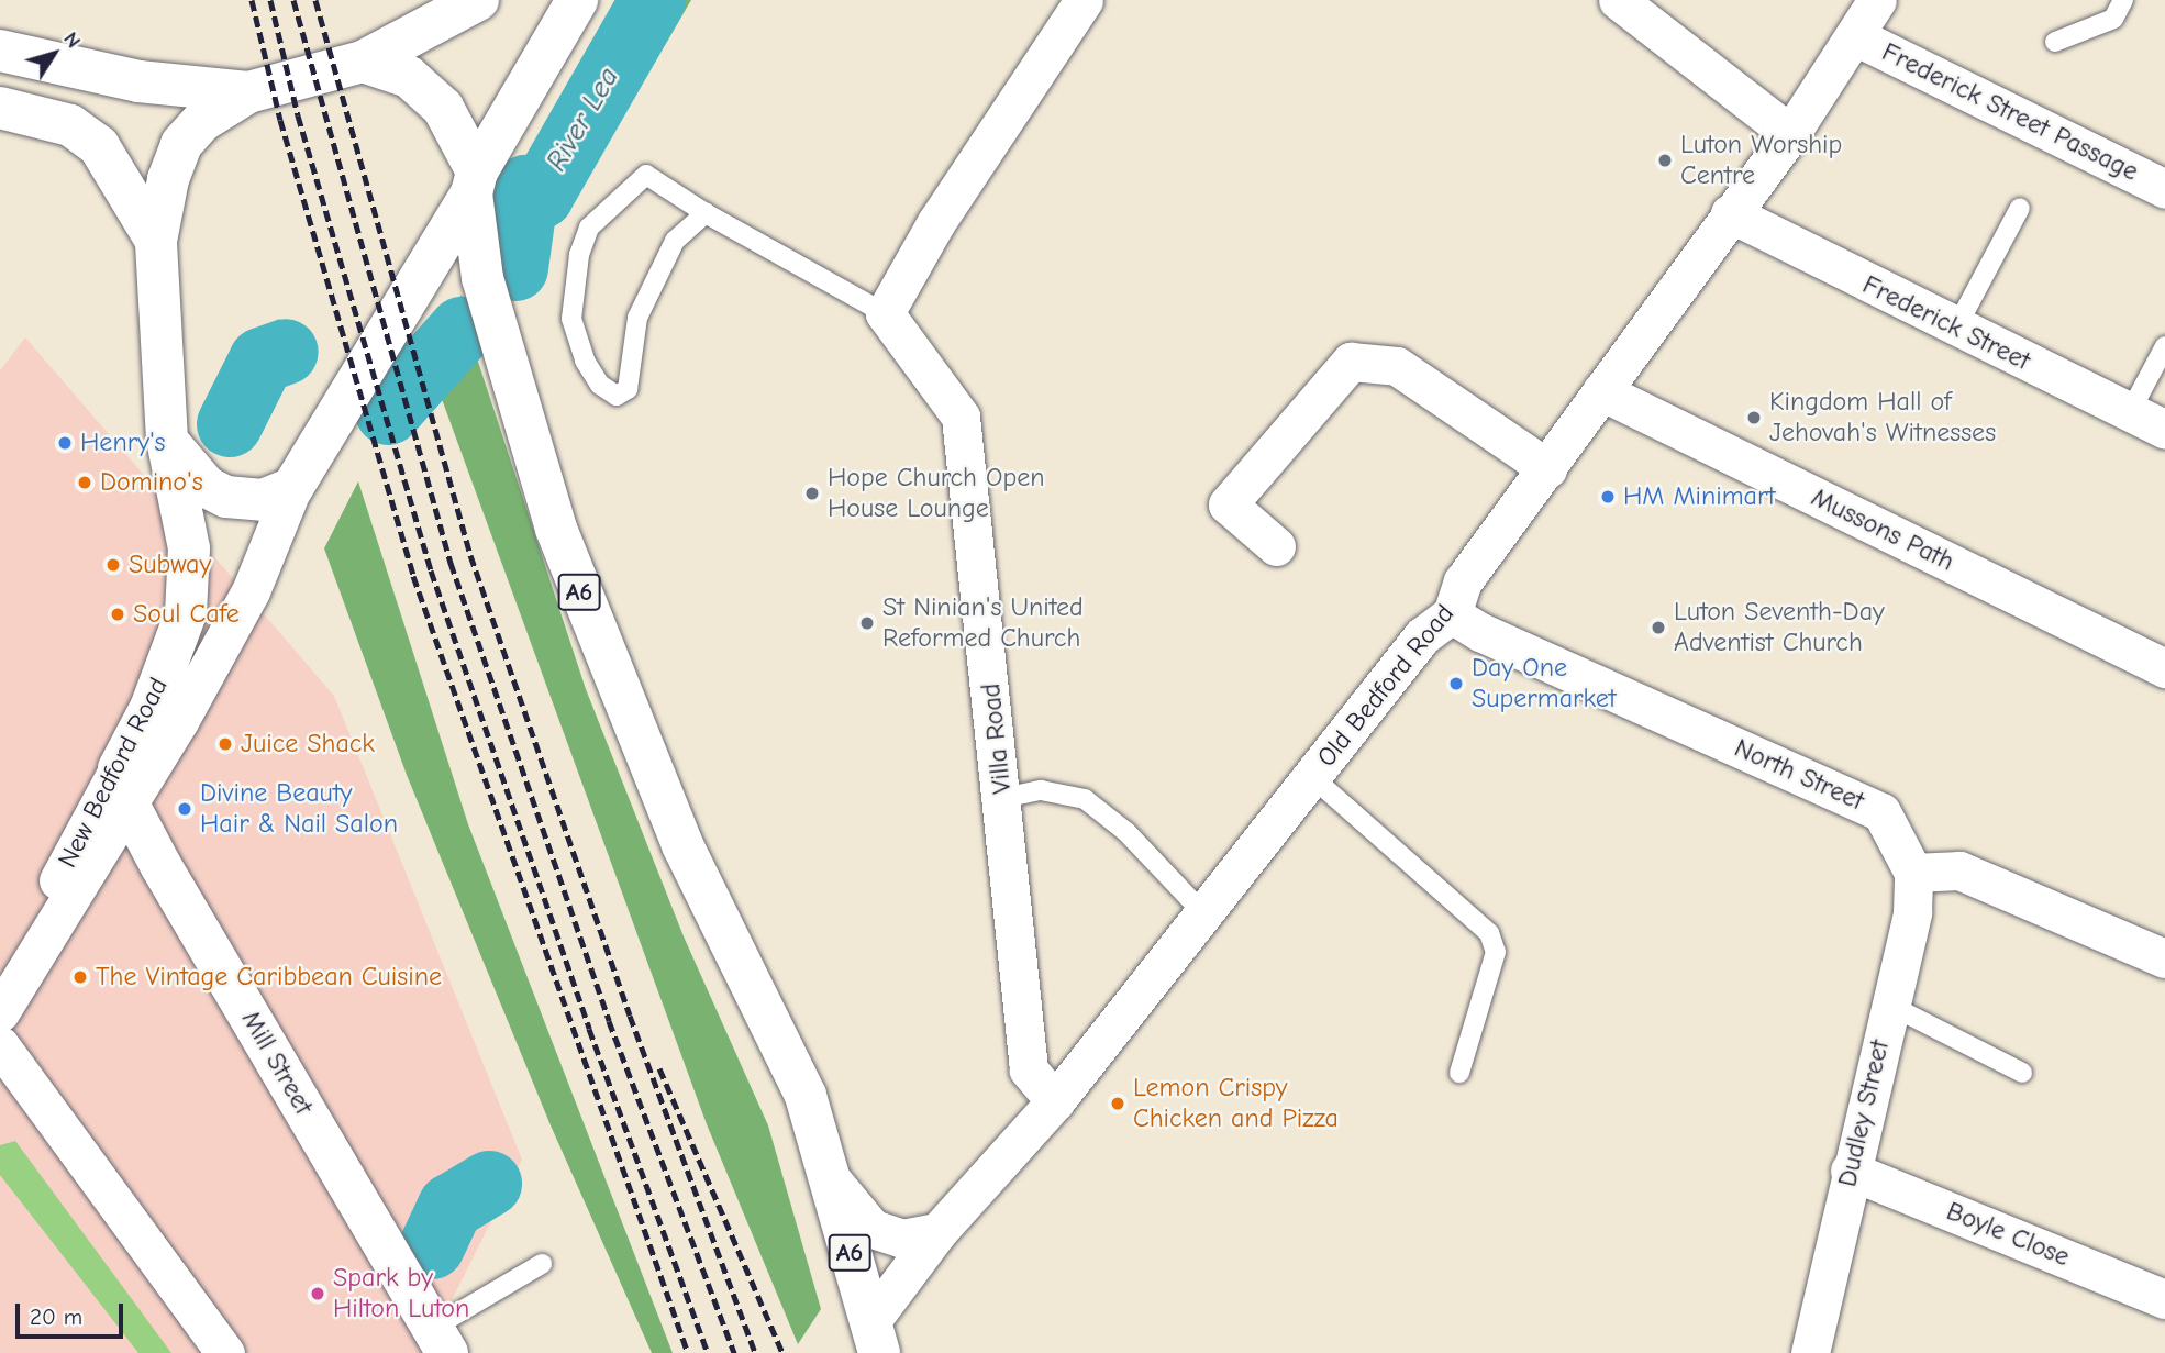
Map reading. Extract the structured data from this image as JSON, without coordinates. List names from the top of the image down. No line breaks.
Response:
{"streets":{"highway":["A6","New Bedford Road","Mill Street"],"street":["Frederick Street Passage","Frederick Street","Mussons Path","Old Bedford Road","Villa Road","North Street","Dudley Street","Boyle Close"]},"crossings":[["Frederick Street Passage","Old Bedford Road"],["Frederick Street","Old Bedford Road"],["Mussons Path","Old Bedford Road"],["A6","Old Bedford Road"],["Old Bedford Road","Villa Road"],["Old Bedford Road","North Street"],["New Bedford Road","Mill Street"],["North Street","Dudley Street"],["Dudley Street","Boyle Close"]],"water":["River Lea"],"places":["Luton Worship Centre","Kingdom Hall of Jehovah's Witnesses","Henry's","Domino's","Hope Church Open House Lounge","HM Minimart","Subway","Soul Cafe","St Ninian's United Reformed Church","Luton Seventh-Day Adventist Church","Day One Supermarket","Juice Shack","Divine Beauty Hair & Nail Salon","The Vintage Caribbean Cuisine","Lemon Crispy Chicken and Pizza","Spark by Hilton Luton"],"scale_bar":"20 m","north":"top right"}
